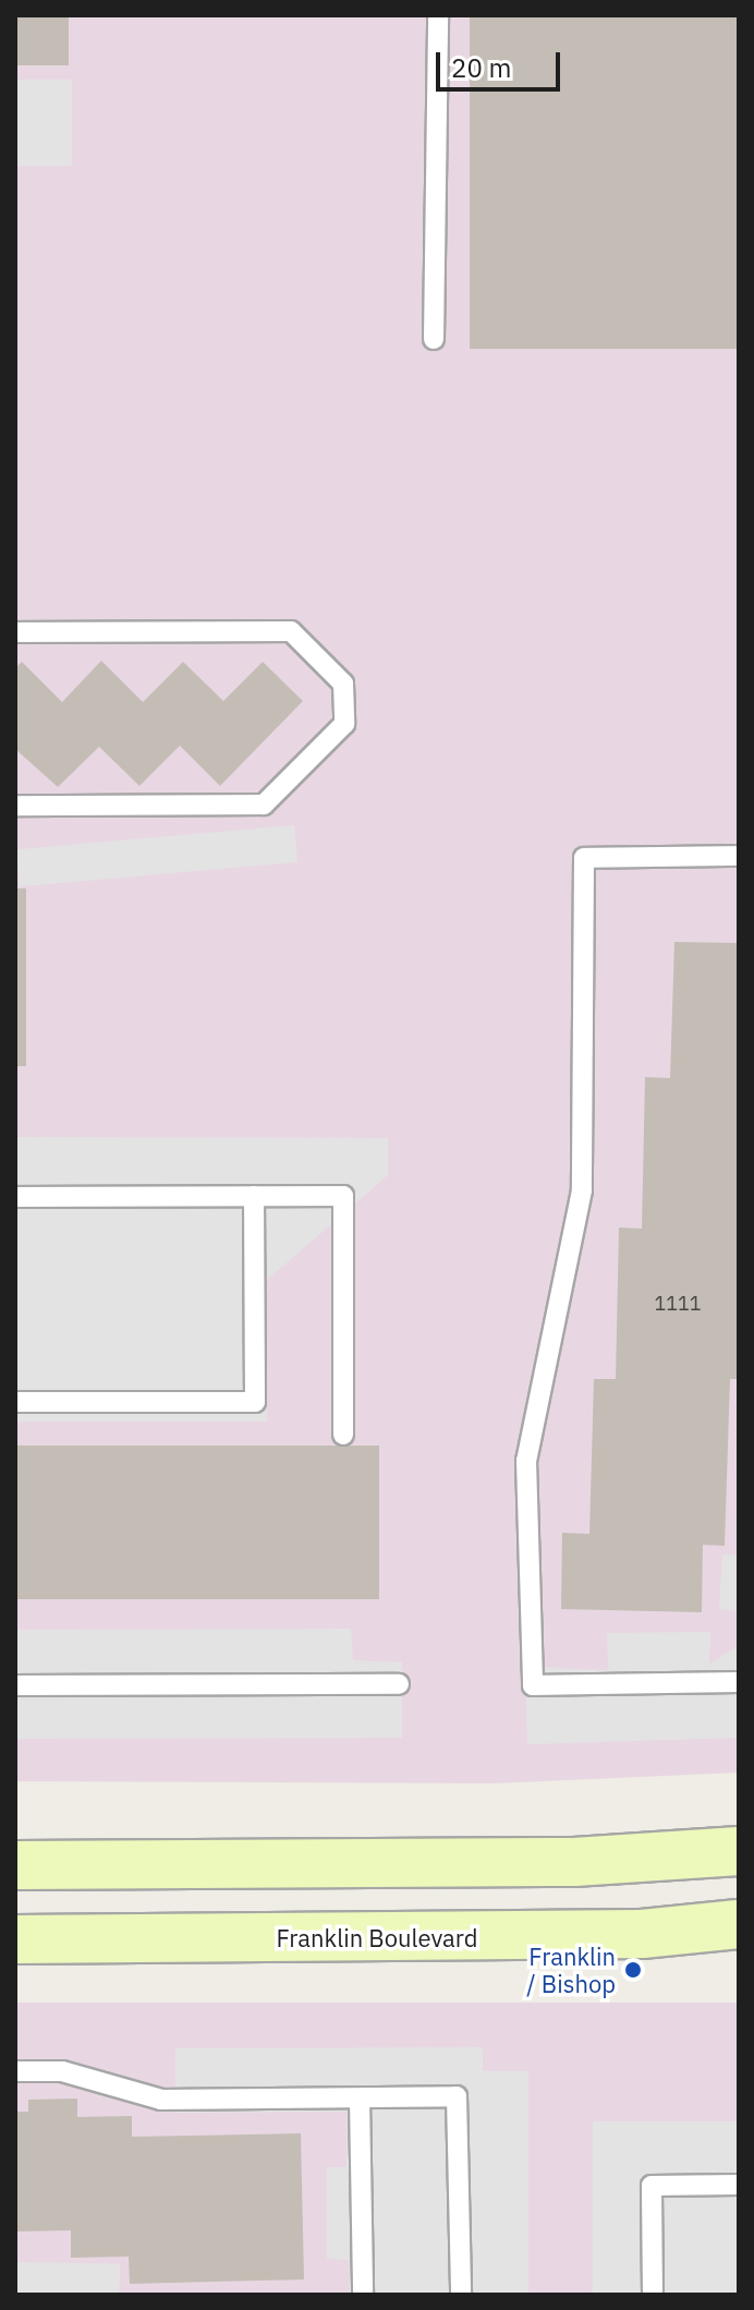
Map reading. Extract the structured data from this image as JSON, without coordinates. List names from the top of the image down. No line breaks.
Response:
{"streets":{"main road":["Franklin Boulevard"]},"places":["Franklin / Bishop"],"house_numbers":["1111"],"scale_bar":"20 m"}
